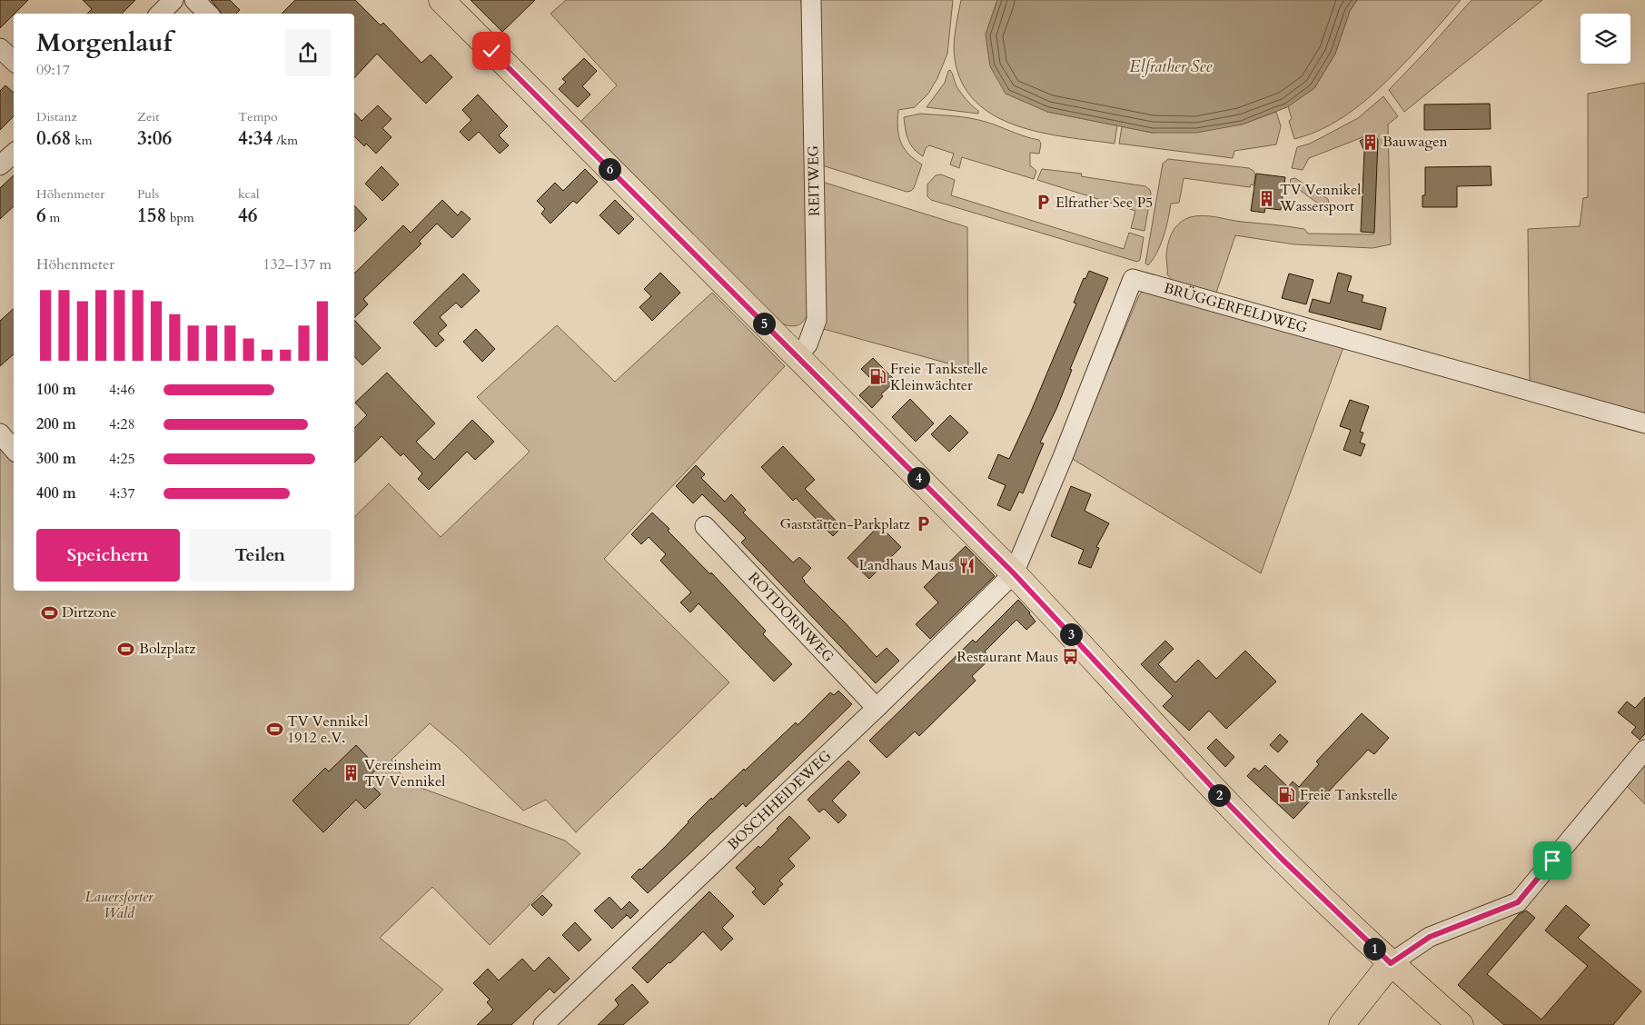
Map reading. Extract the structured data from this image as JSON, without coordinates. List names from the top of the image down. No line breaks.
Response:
{"streets":{"street":["REITWEG","BRÜGGERFELDWEG","ROTDORNWEG","BOSCHHEIDEWEG"]},"crossings":[["BRÜGGERFELDWEG","BOSCHHEIDEWEG"],["ROTDORNWEG","BOSCHHEIDEWEG"]],"water":["Elfrather See"],"parks":["Lauersforter Wald"],"places":{"building":["Bauwagen","TV Vennikel Wassersport","Vereinsheim TV Vennikel"],"parking":["Elfrather See P5","Gaststätten-Parkplatz"],"fuel station":["Freie Tankstelle Kleinwächter","Freie Tankstelle"],"restaurant":["Landhaus Maus"],"sports":["Dirtzone","Bolzplatz","TV Vennikel 1912 e.V."],"bus stop":["Restaurant Maus"]},"page":{"heading":["Morgenlauf","09:17"],"stats":[["Distanz","0.68 km"],["Zeit","3:06"],["Tempo","4:34 /km"],["Höhenmeter","6 m"],["Puls","158 bpm"],["kcal","46"]],"pins":["6","5","4","3","2","1"],"chart":["Höhenmeter","132–137 m"],"list":[{"name":"100 m","note":"4:46"},{"name":"200 m","note":"4:28"},{"name":"300 m","note":"4:25"},{"name":"400 m","note":"4:37"}],"buttons":["Speichern","Teilen"]}}
